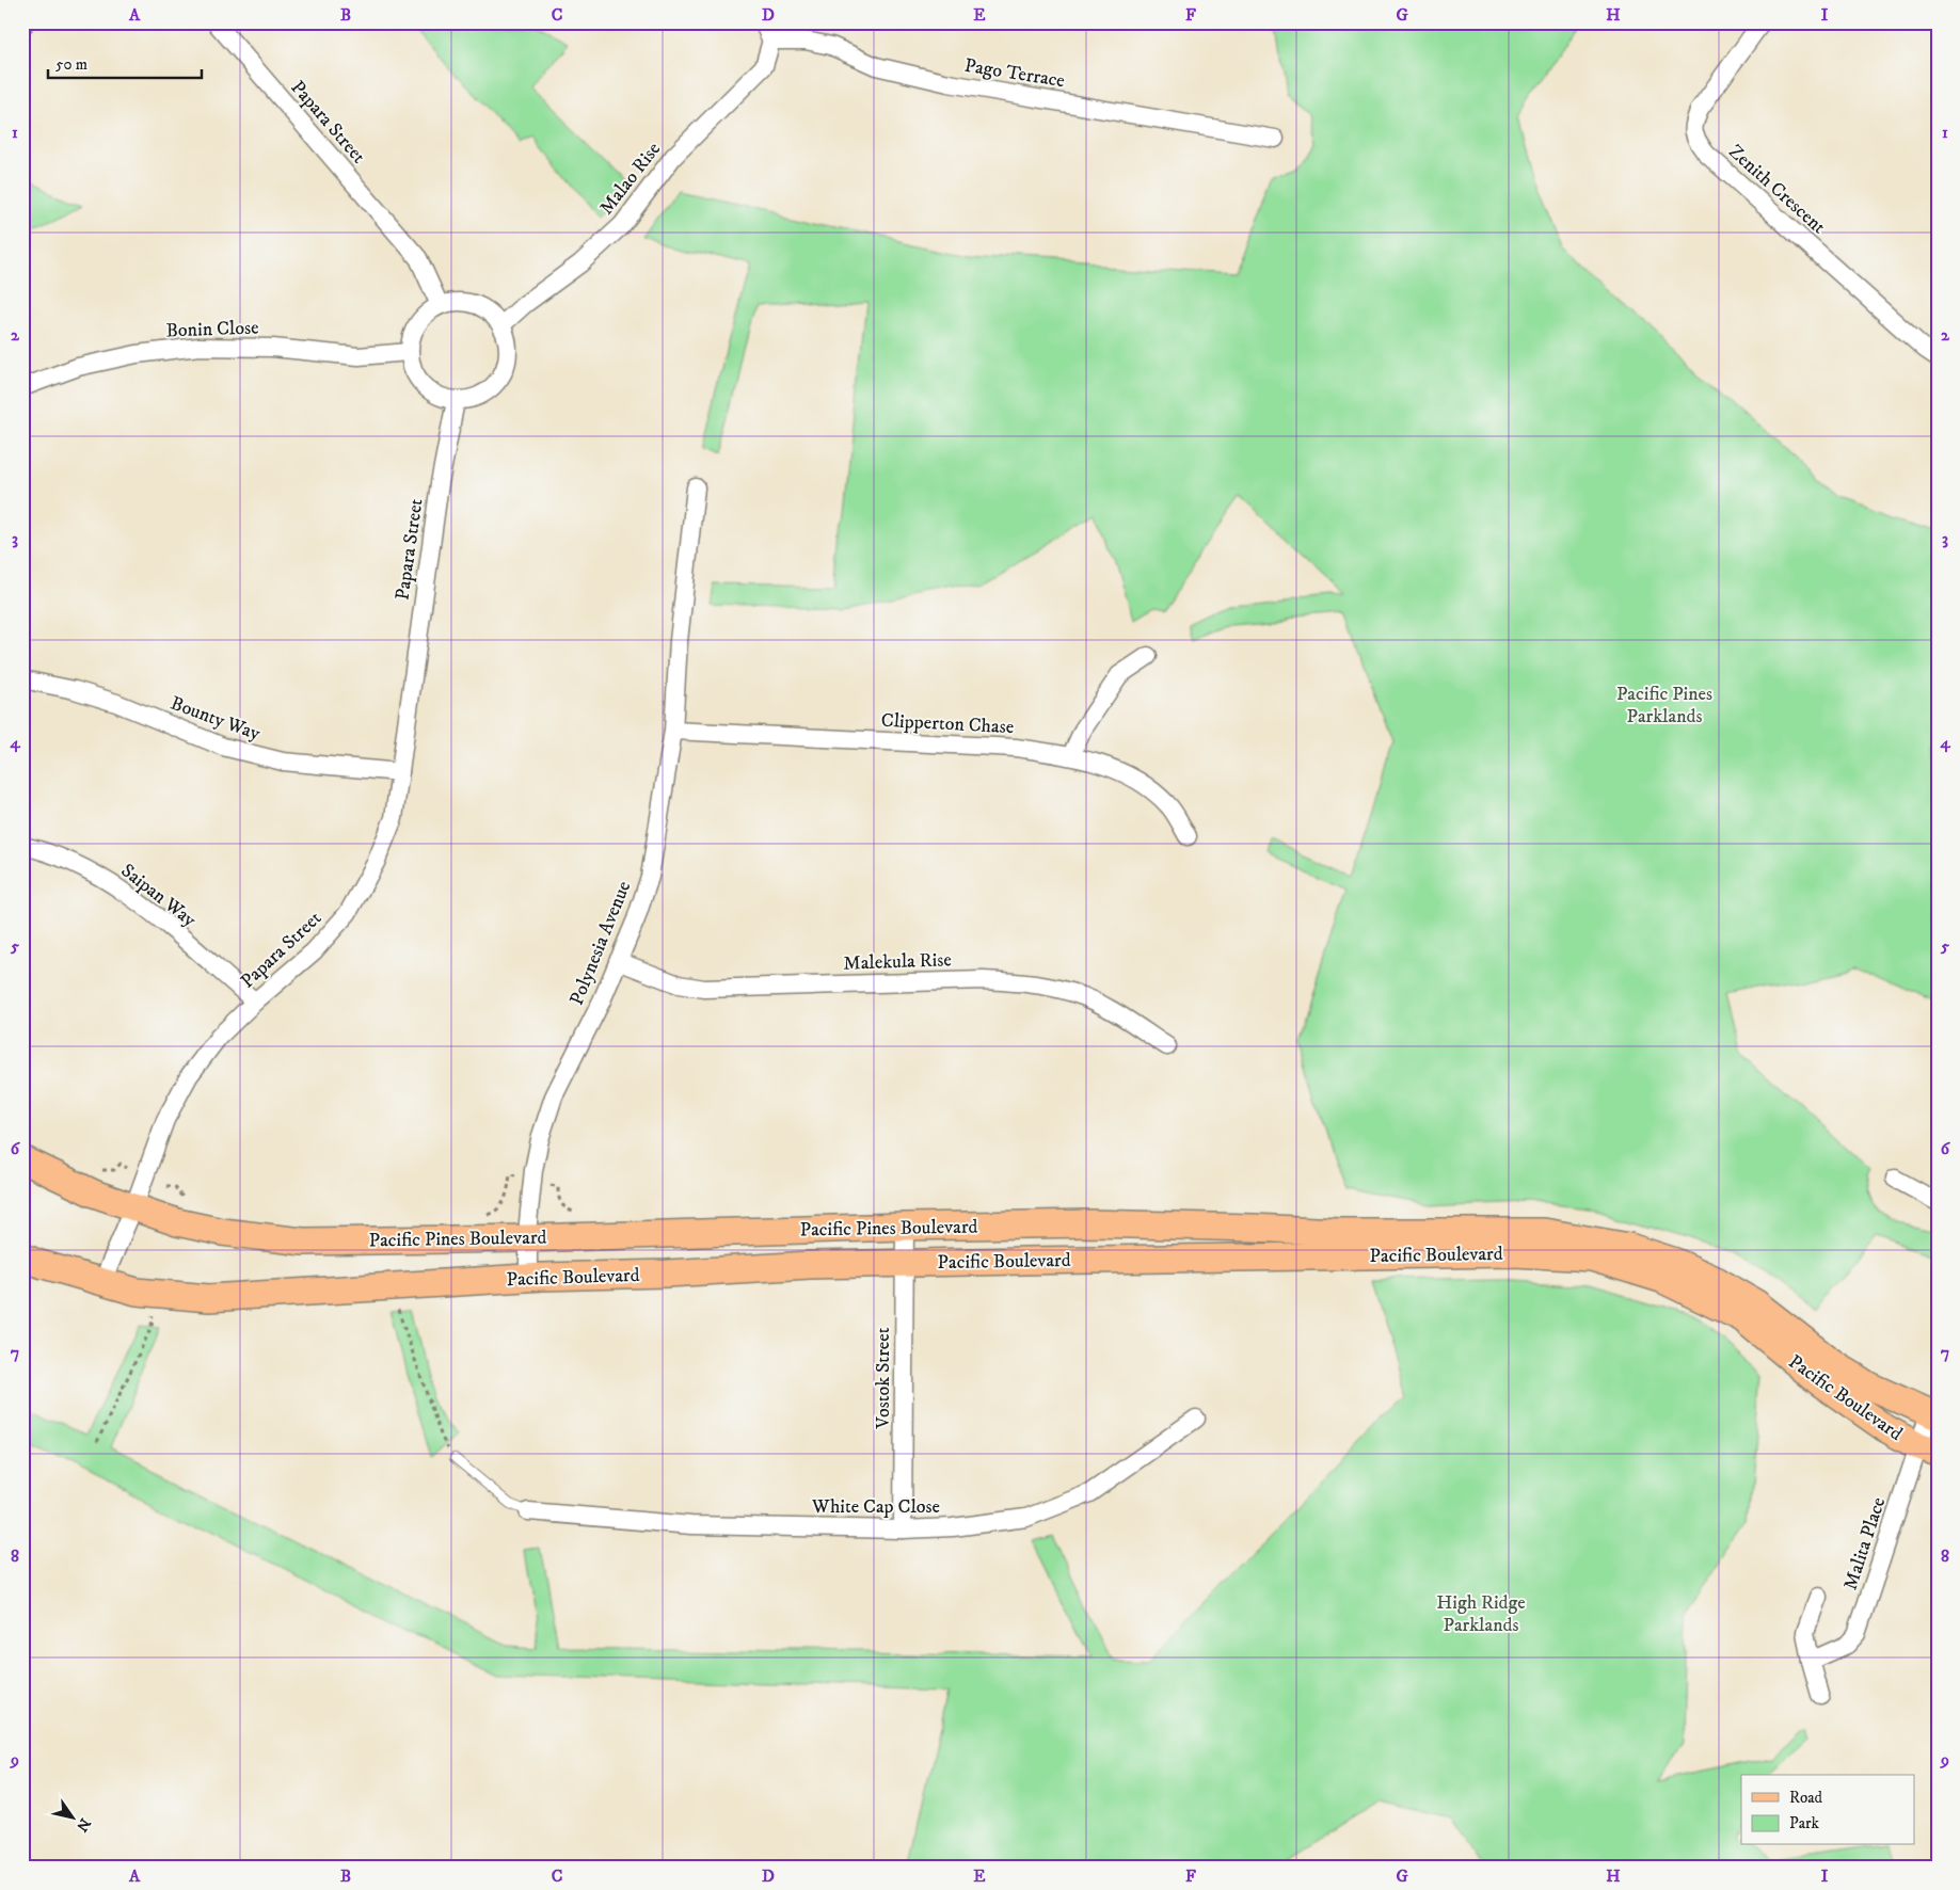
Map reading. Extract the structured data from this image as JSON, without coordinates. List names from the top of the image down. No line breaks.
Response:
{"streets":{"main road":["Pacific Pines Boulevard","Pacific Boulevard"],"street":["Pago Terrace","Papara Street","Malao Rise","Zenith Crescent","Bonin Close","Bounty Way","Clipperton Chase","Saipan Way","Polynesia Avenue","Malekula Rise","Vostok Street","White Cap Close","Malita Place"]},"crossings":[["Pago Terrace","Malao Rise"],["Papara Street","Malao Rise"],["Papara Street","Bonin Close"],["Papara Street","Bounty Way"],["Papara Street","Saipan Way"],["Papara Street","Pacific Pines Boulevard"],["Papara Street","Pacific Boulevard"],["Malao Rise","Bonin Close"],["Clipperton Chase","Polynesia Avenue"],["Polynesia Avenue","Malekula Rise"],["Polynesia Avenue","Pacific Pines Boulevard"],["Polynesia Avenue","Pacific Boulevard"],["Pacific Pines Boulevard","Pacific Boulevard"],["Pacific Pines Boulevard","Vostok Street"],["Pacific Boulevard","Vostok Street"],["Pacific Boulevard","Malita Place"],["Vostok Street","White Cap Close"]],"parks":["Pacific Pines Parklands","High Ridge Parklands"],"legend":["Road","Park"],"scale_bar":"50 m","north":"bottom right","grid":{"columns":["A","B","C","D","E","F","G","H","I"],"rows":["1","2","3","4","5","6","7","8","9"]}}
